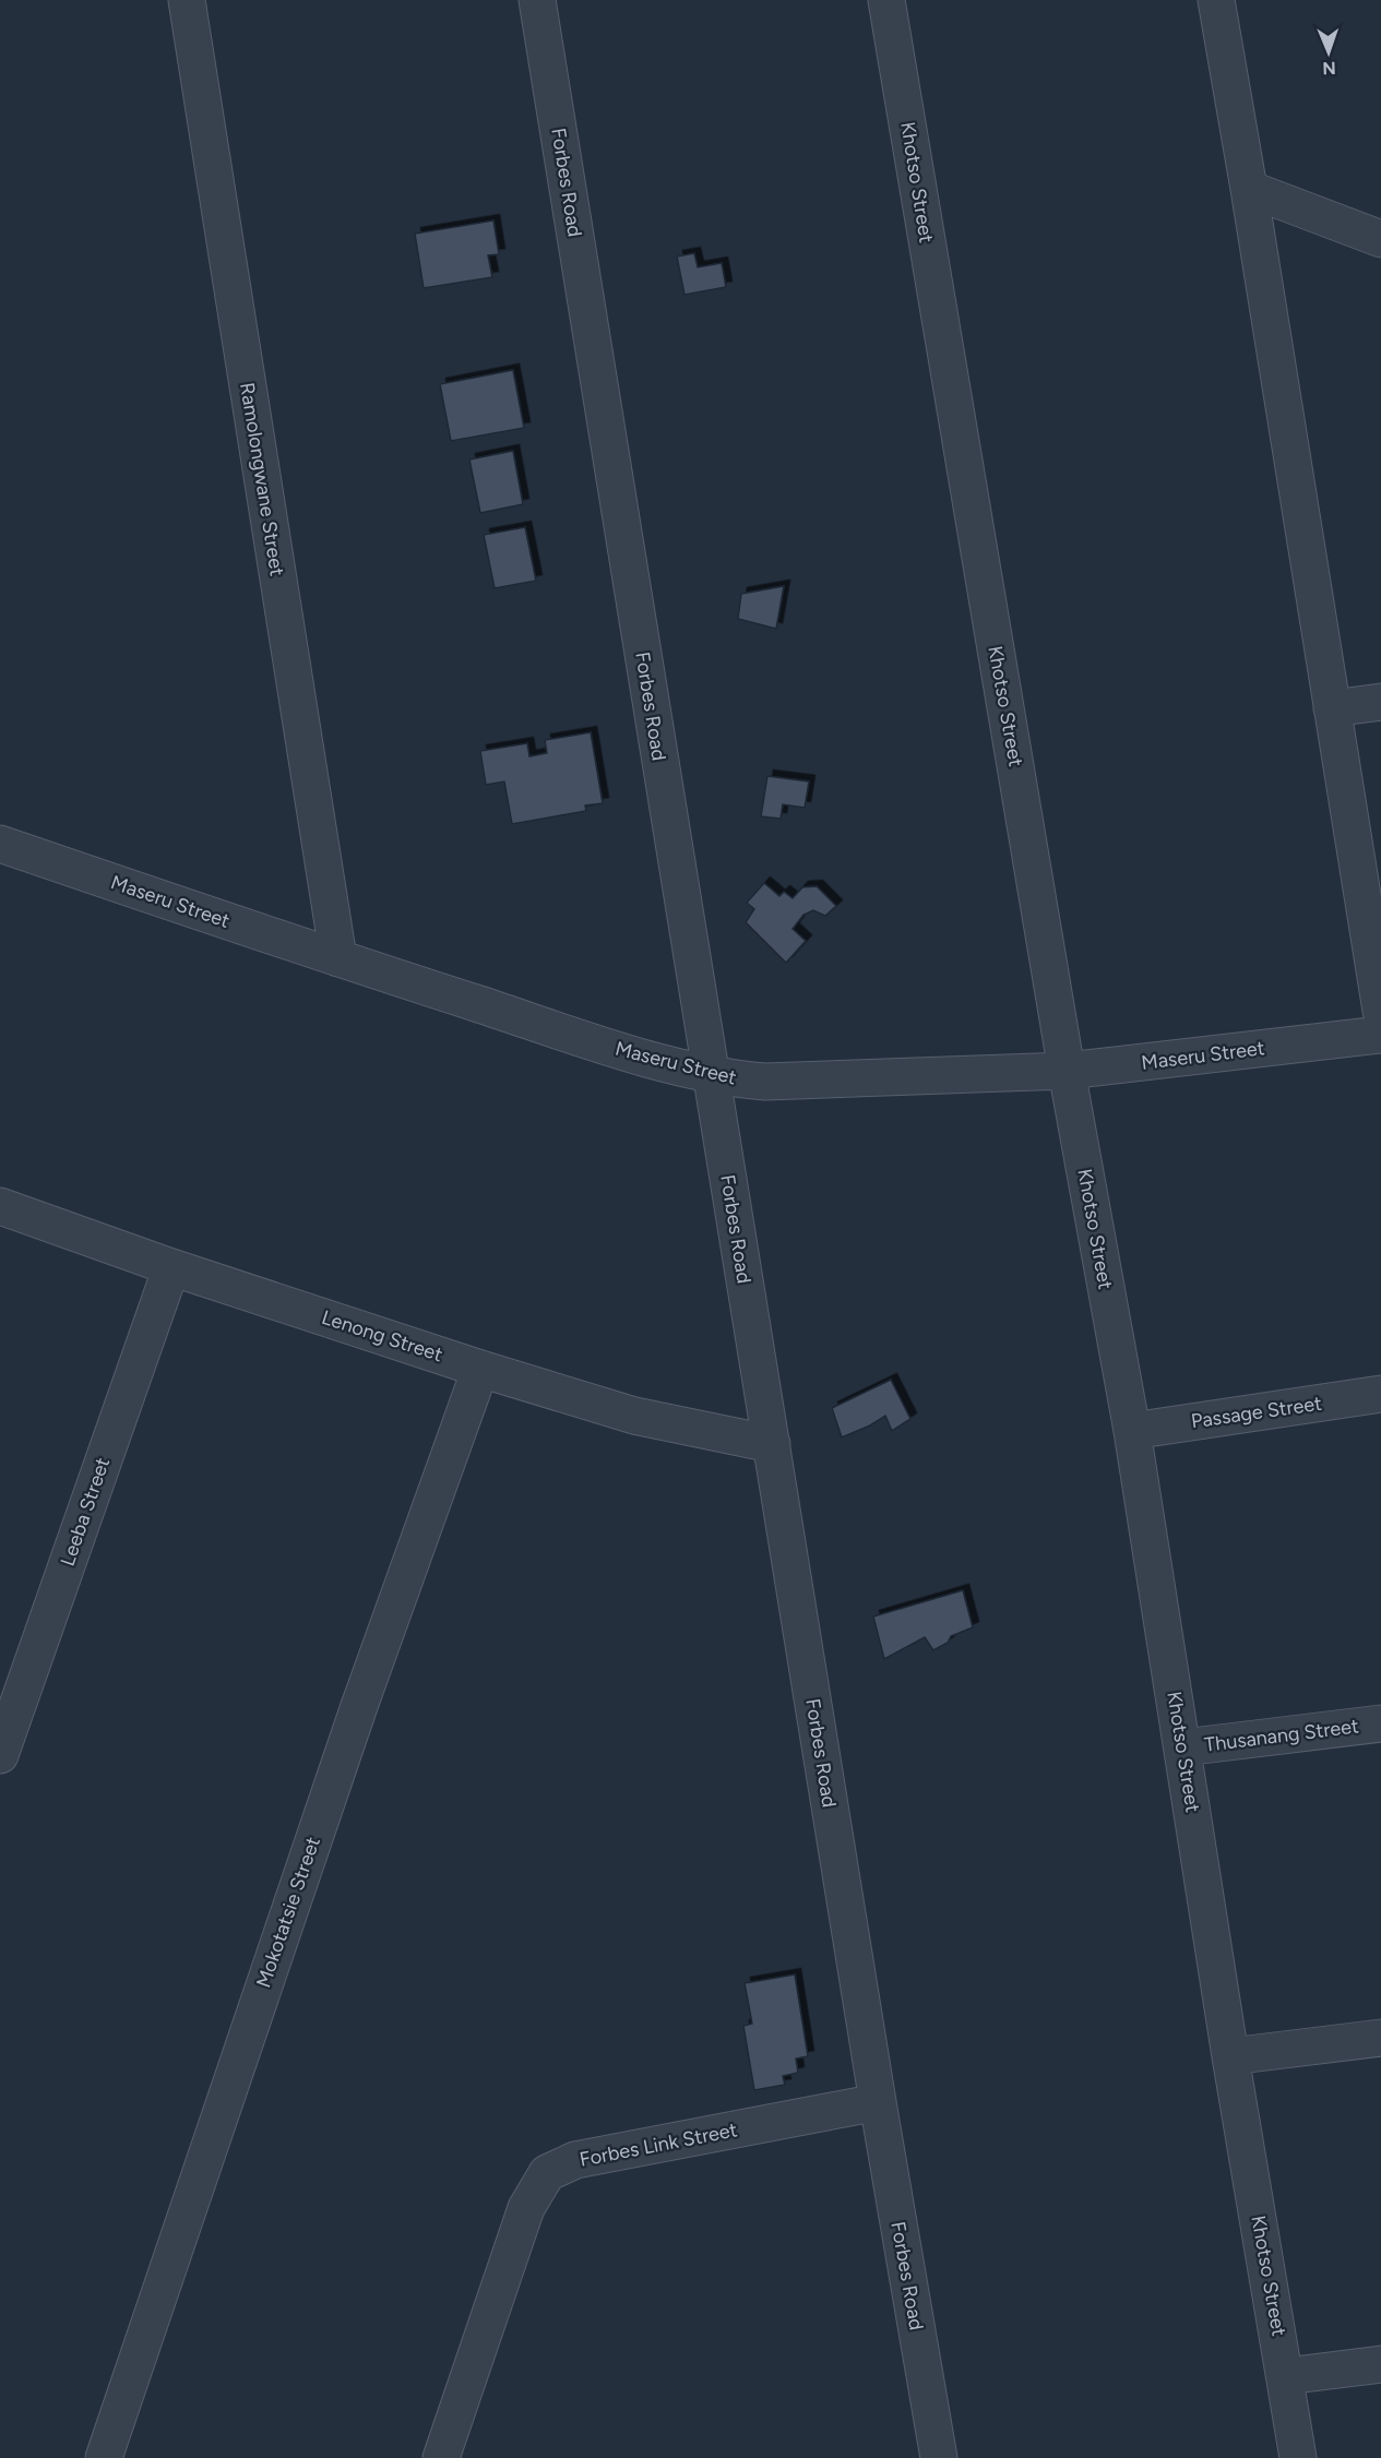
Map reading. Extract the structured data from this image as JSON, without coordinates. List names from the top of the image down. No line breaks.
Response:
{"streets":{"street":["Forbes Road","Khotso Street","Ramolongwane Street","Maseru Street","Lenong Street","Passage Street","Leeba Street","Thusanang Street","Mokotatsie Street","Forbes Link Street"]},"crossings":[["Forbes Road","Maseru Street"],["Forbes Road","Lenong Street"],["Forbes Road","Forbes Link Street"],["Khotso Street","Maseru Street"],["Khotso Street","Passage Street"],["Khotso Street","Thusanang Street"],["Ramolongwane Street","Maseru Street"],["Lenong Street","Leeba Street"],["Lenong Street","Mokotatsie Street"]],"north":"bottom"}
